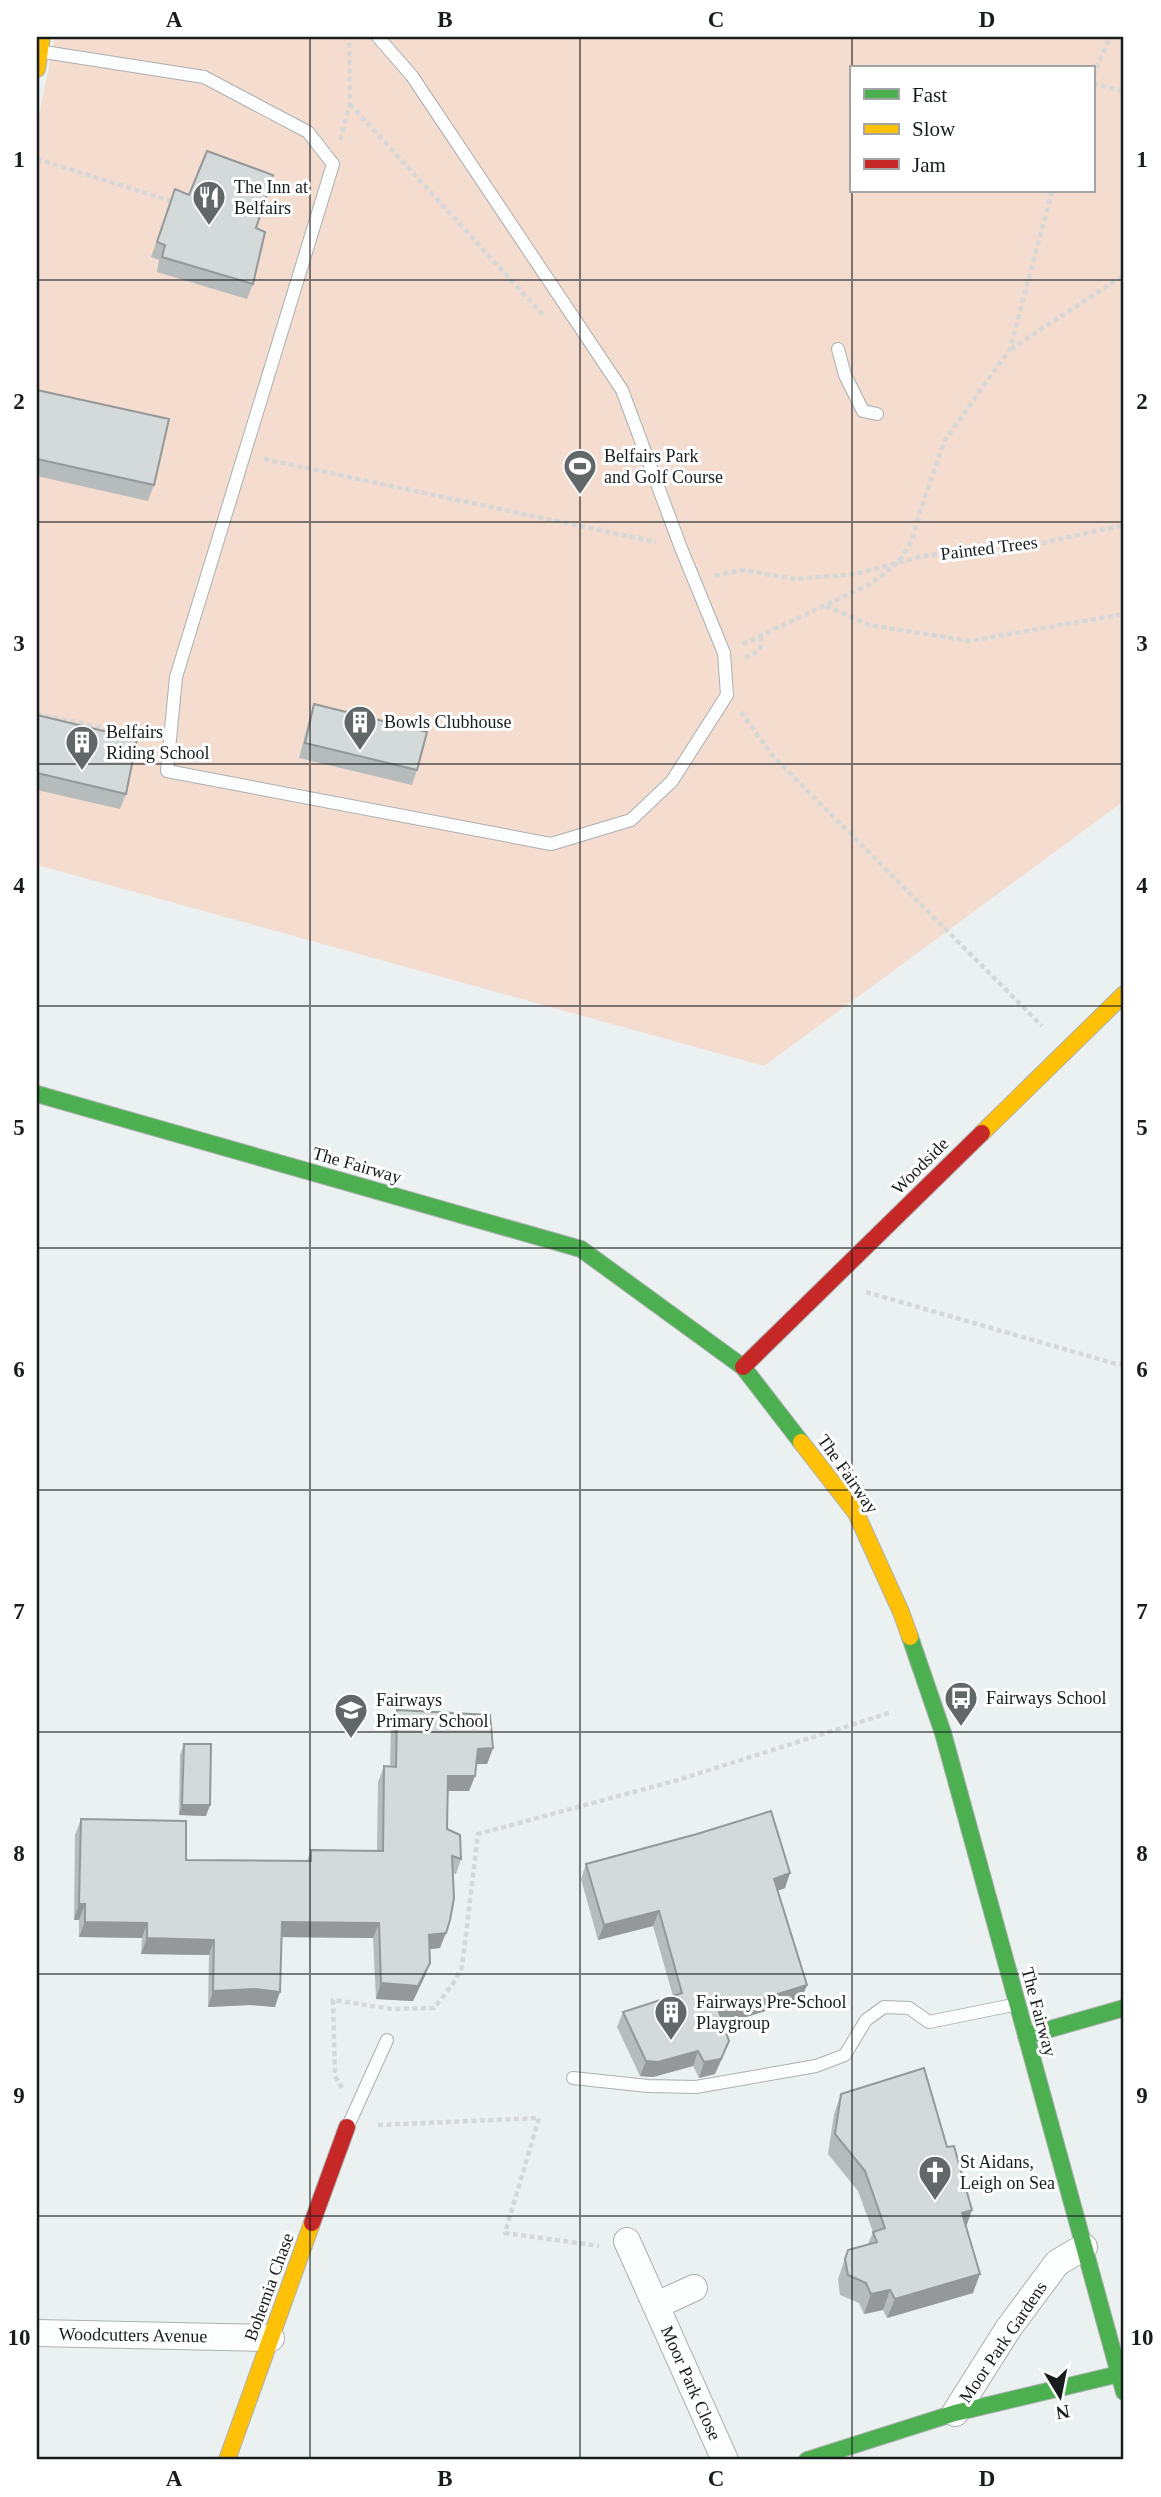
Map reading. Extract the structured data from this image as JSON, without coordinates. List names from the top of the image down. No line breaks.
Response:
{"streets":{"street":["The Fairway","Woodside","Bohemia Chase","Woodcutters Avenue","Moor Park Gardens","Moor Park Close"],"path":["Painted Trees"]},"crossings":[["The Fairway","Woodside"],["The Fairway","Moor Park Gardens"],["Bohemia Chase","Woodcutters Avenue"]],"places":{"restaurant":["The Inn at Belfairs"],"sports":["Belfairs Park and Golf Course"],"building":["Bowls Clubhouse","Belfairs Riding School","Fairways Pre-School Playgroup"],"bus stop":["Fairways School"],"school or university":["Fairways Primary School"],"church":["St Aidans, Leigh on Sea"]},"legend":["Fast","Slow","Jam"],"north":"bottom","grid":{"columns":["A","B","C","D"],"rows":["1","2","3","4","5","6","7","8","9","10"]}}
